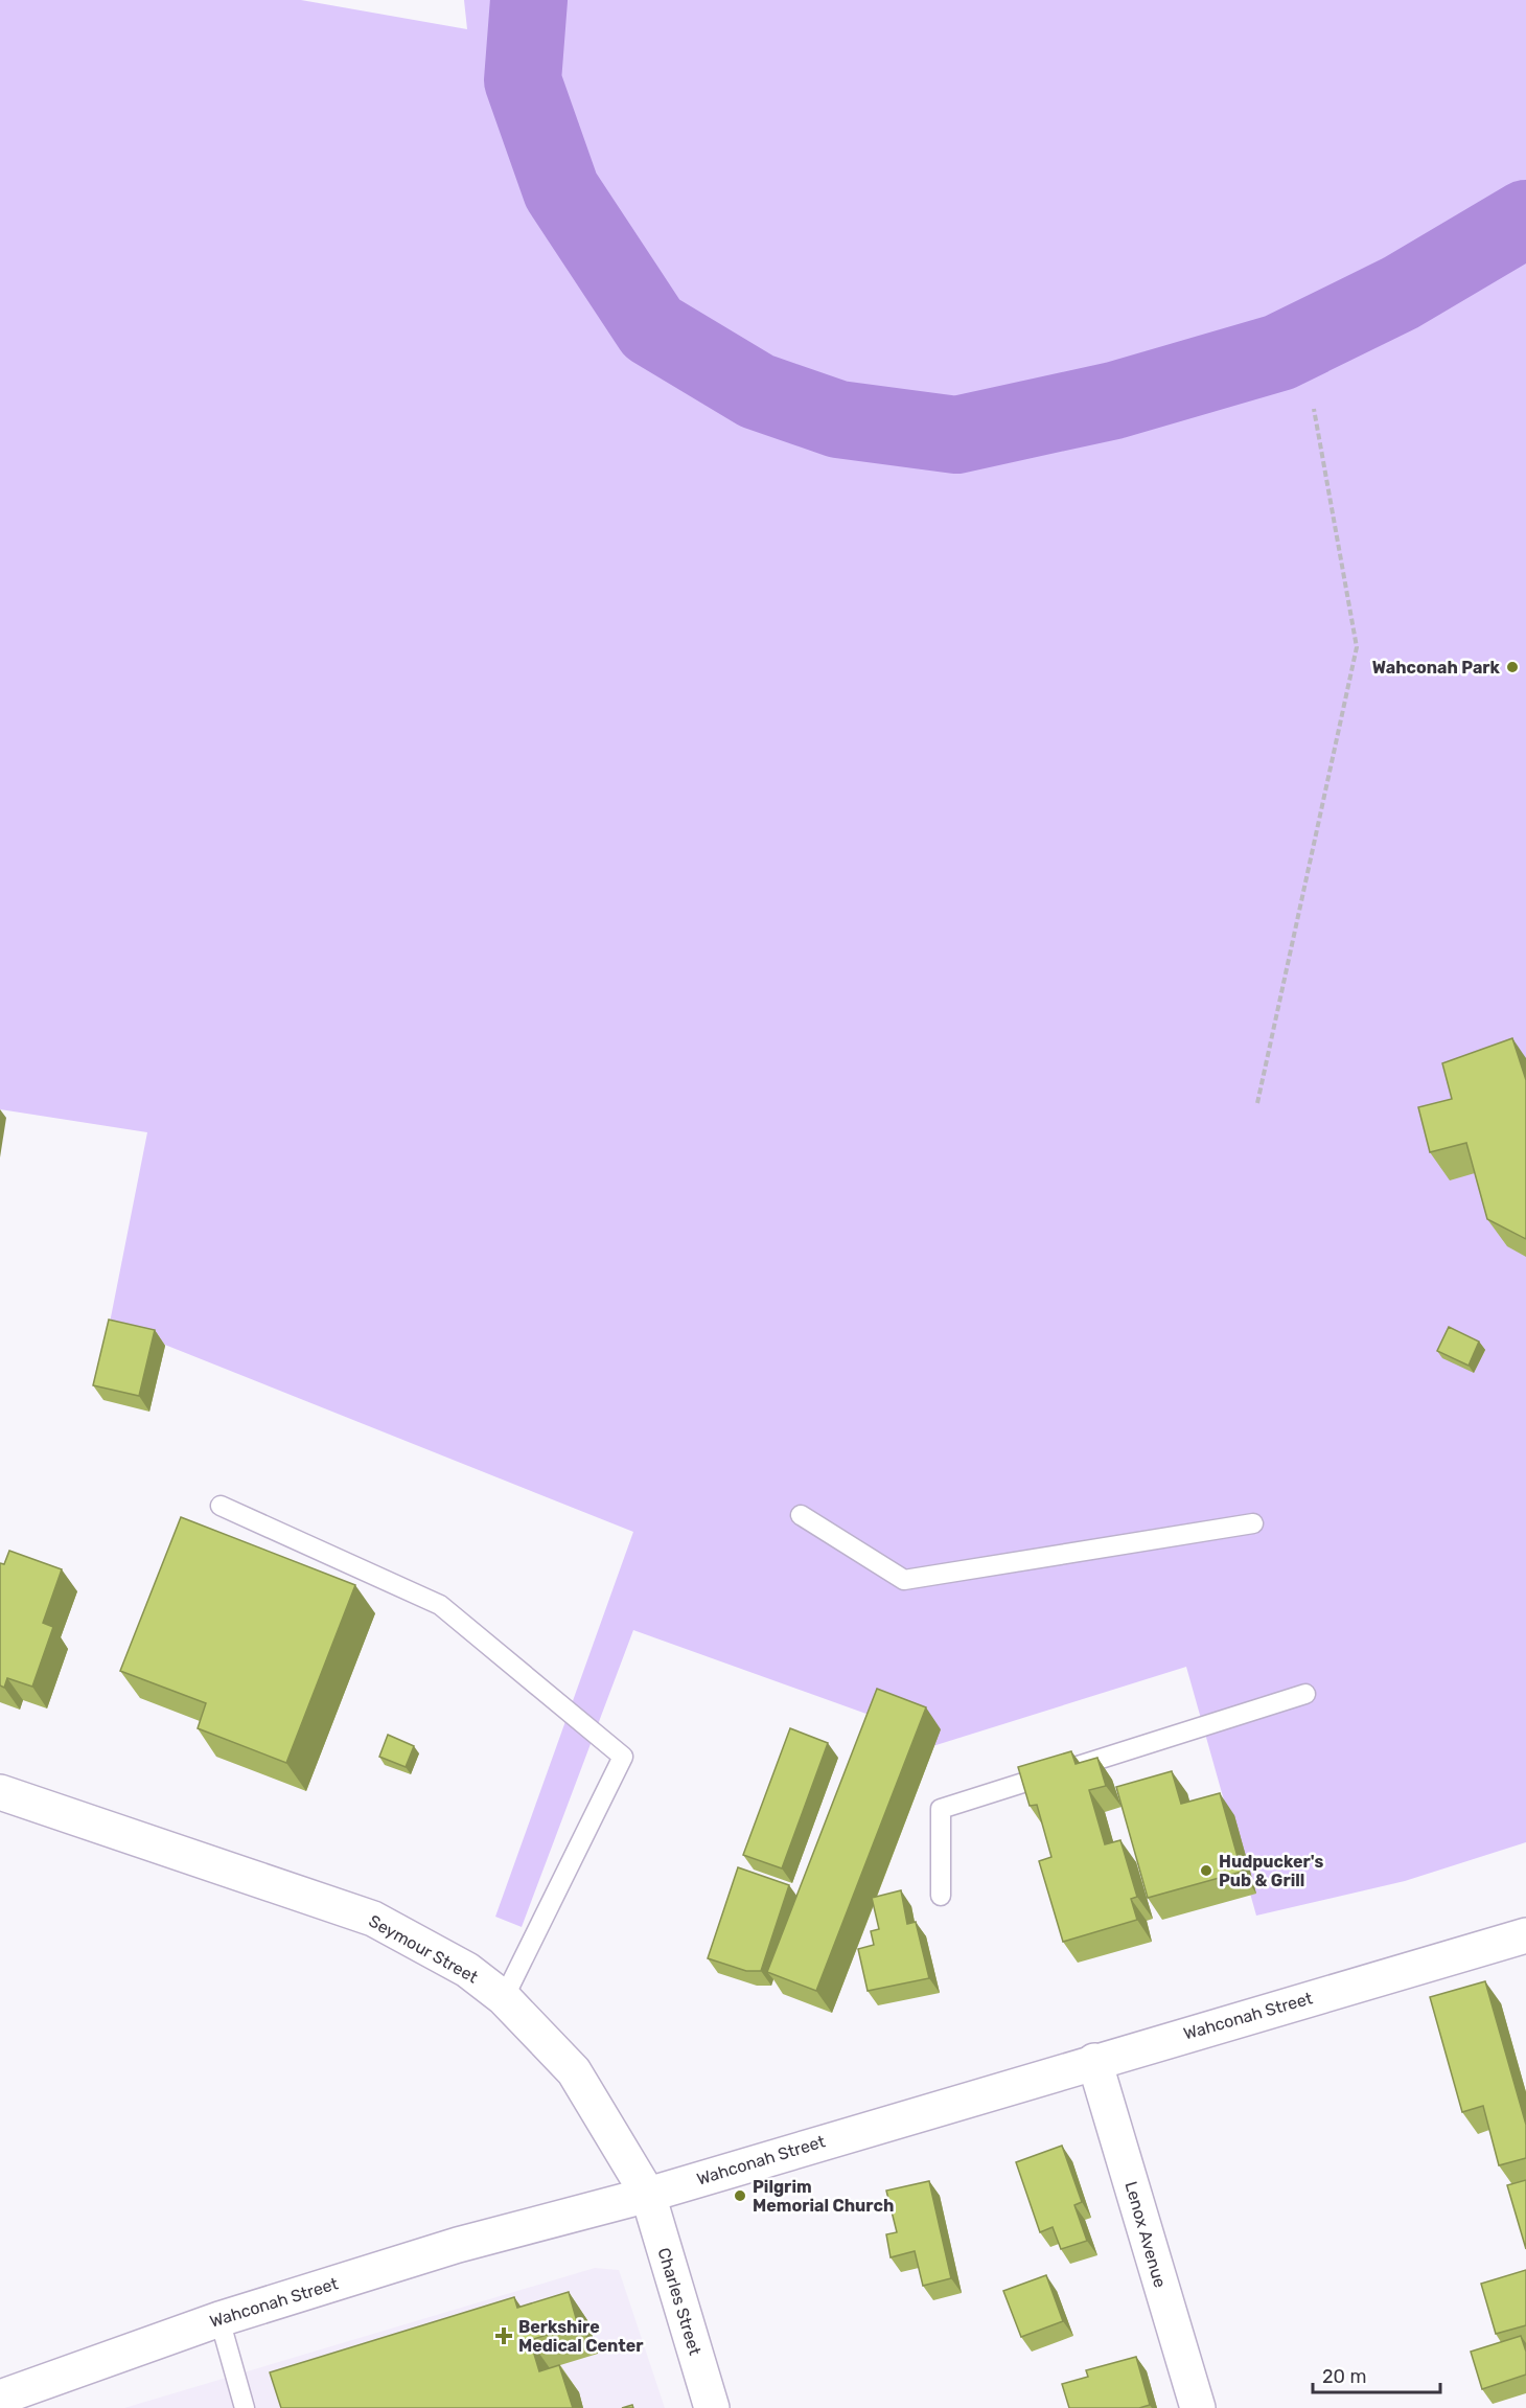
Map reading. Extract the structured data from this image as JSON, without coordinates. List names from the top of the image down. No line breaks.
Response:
{"streets":{"street":["Seymour Street","Wahconah Street","Lenox Avenue","Charles Street"]},"crossings":[["Seymour Street","Wahconah Street"],["Seymour Street","Charles Street"],["Wahconah Street","Lenox Avenue"],["Wahconah Street","Charles Street"]],"places":{"other":["Wahconah Park","Hudpucker's Pub & Grill","Pilgrim Memorial Church"],"health":["Berkshire Medical Center"]},"scale_bar":"20 m"}
